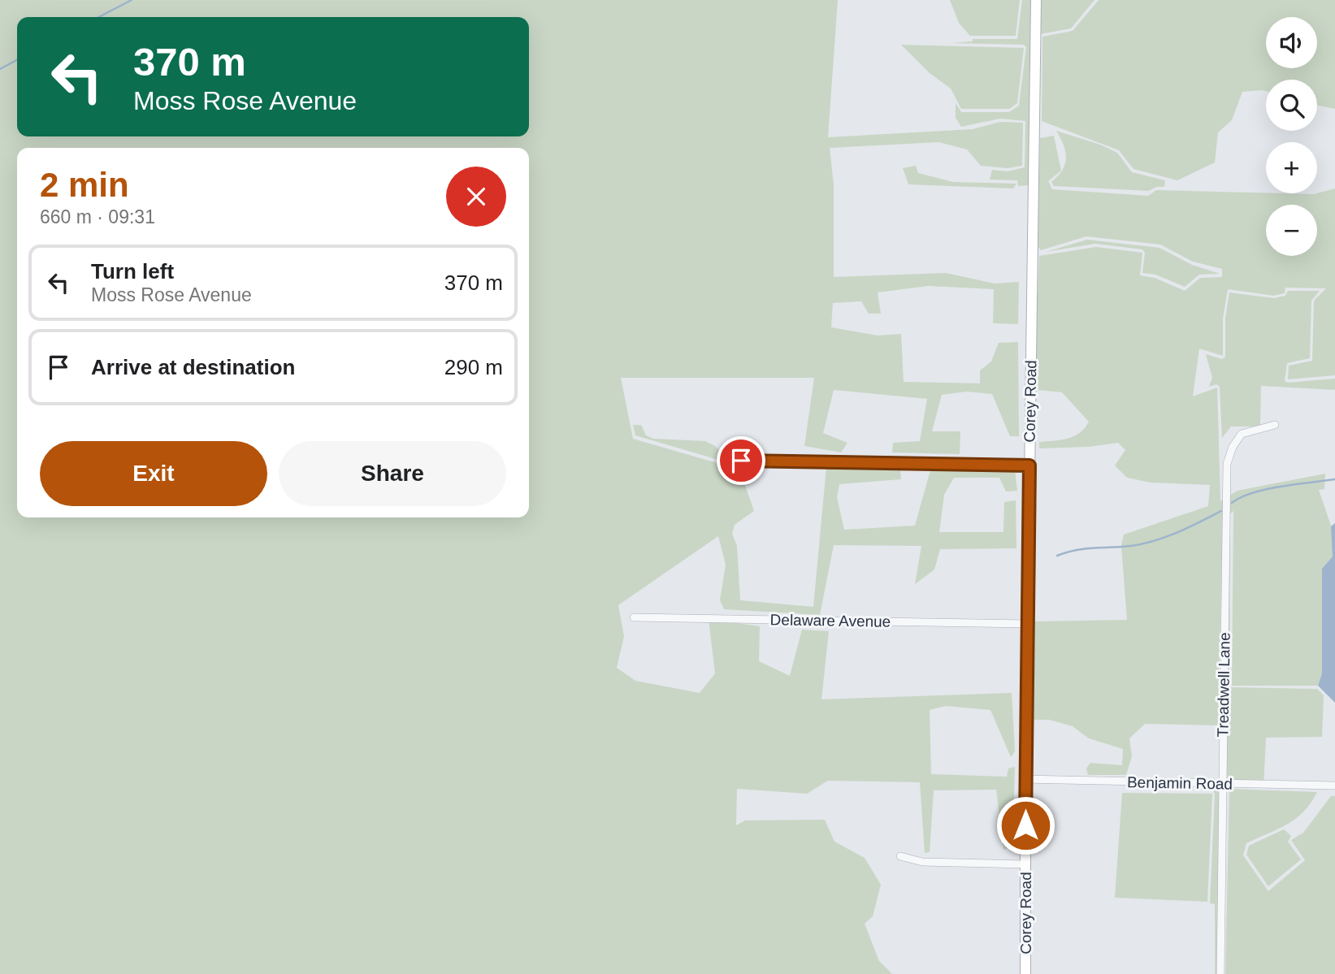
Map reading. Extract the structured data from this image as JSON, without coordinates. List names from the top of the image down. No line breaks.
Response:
{"streets":{"street":["Corey Road","Delaware Avenue","Treadwell Lane","Benjamin Road"]},"crossings":[["Corey Road","Delaware Avenue"],["Corey Road","Benjamin Road"],["Treadwell Lane","Benjamin Road"]],"page":{"map_buttons":["+","−"],"turn":["370 m","Moss Rose Avenue"],"heading":["2 min","660 m · 09:31"],"list":[{"name":"Turn left","note":"Moss Rose Avenue","value":"370 m"},{"name":"Arrive at destination","value":"290 m"}],"buttons":["Exit","Share"]}}
